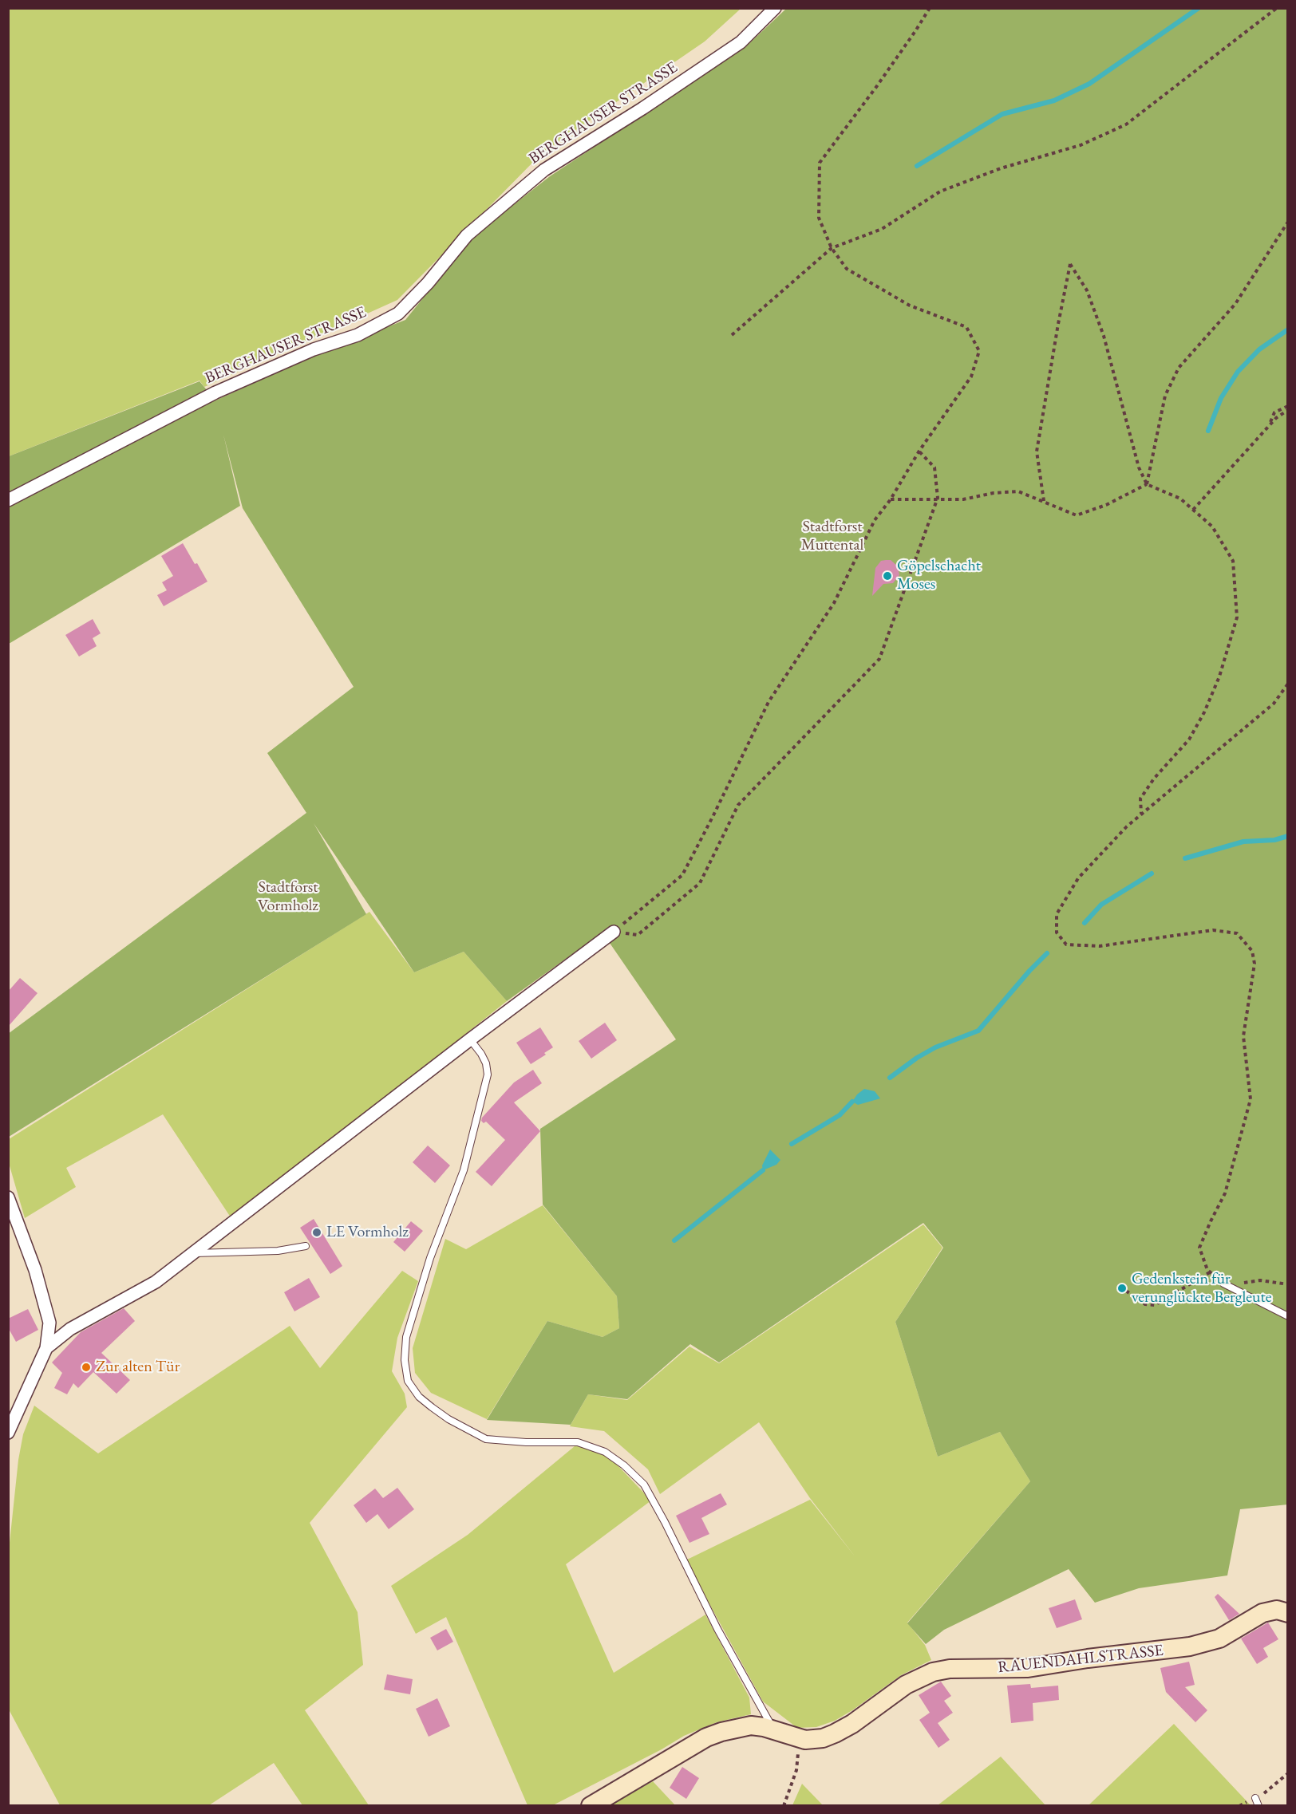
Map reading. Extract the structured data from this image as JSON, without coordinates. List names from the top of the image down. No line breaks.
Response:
{"streets":{"street":["BERGHAUSER STRASSE","RAUENDAHLSTRASSE"]},"parks":["Stadtforst Muttental","Stadtforst Vormholz"],"places":["Göpelschacht Moses","LE Vormholz","Gedenkstein für verunglückte Bergleute","Zur alten Tür"]}
